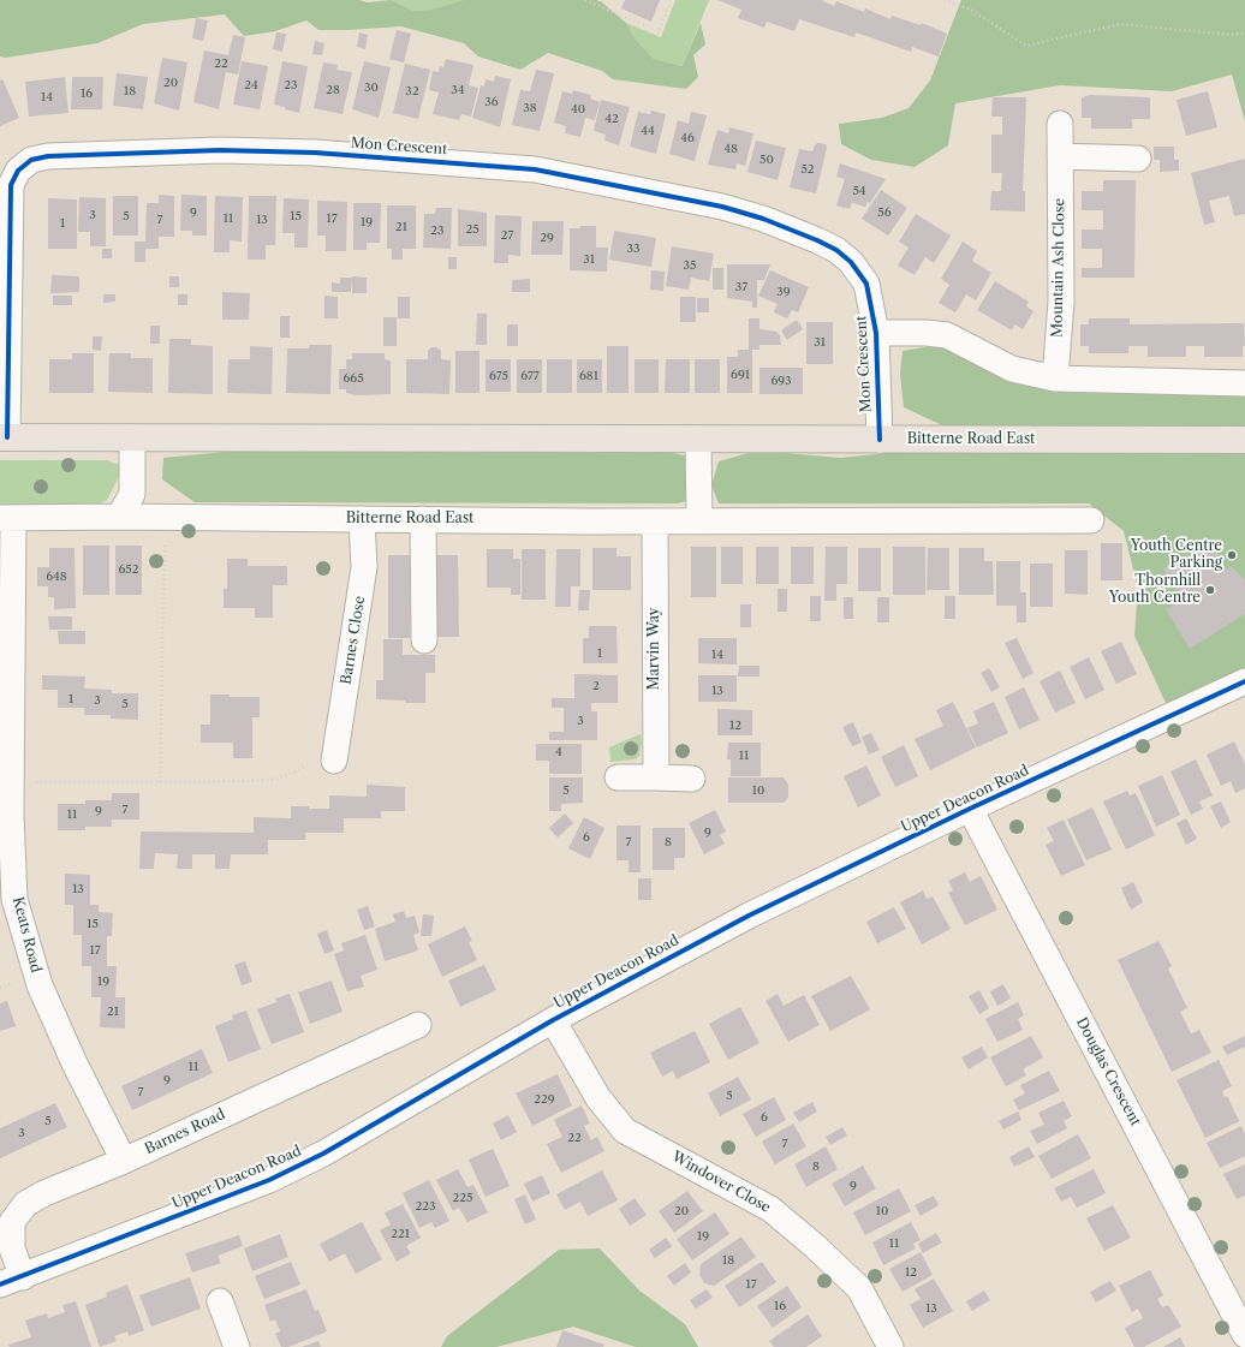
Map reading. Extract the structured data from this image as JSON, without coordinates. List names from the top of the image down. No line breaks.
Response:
{"streets":{"main road":["Bitterne Road East"],"street":["Mon Crescent","Mountain Ash Close","Barnes Close","Marvin Way","Upper Deacon Road","Keats Road","Douglas Crescent","Barnes Road","Windover Close"]},"crossings":[["Mon Crescent","Bitterne Road East"],["Bitterne Road East","Barnes Close"],["Bitterne Road East","Marvin Way"],["Bitterne Road East","Keats Road"],["Upper Deacon Road","Douglas Crescent"],["Upper Deacon Road","Barnes Road"],["Upper Deacon Road","Windover Close"],["Keats Road","Barnes Road"]],"places":["Youth Centre Parking","Thornhill Youth Centre"],"house_numbers":["22","20","24","23","30","28","34","18","32","16","14","36","38","40","42","44","46","48","50","52","54","9","56","3","5","15","11","17","7","13","19","1","21","25","23","27","29","33","31","35","37","39","31","691","675","677","681","665","693","652","648","1","14","2","13","1","3","5","3","12","4","11","5","10","7","9","11","9","6","7","8","13","15","17","19","21","11","9","7","5","229","6","5","3","22","7","8","9","225","223","20","10","221","19","11","18","12","17","16","13"]}
